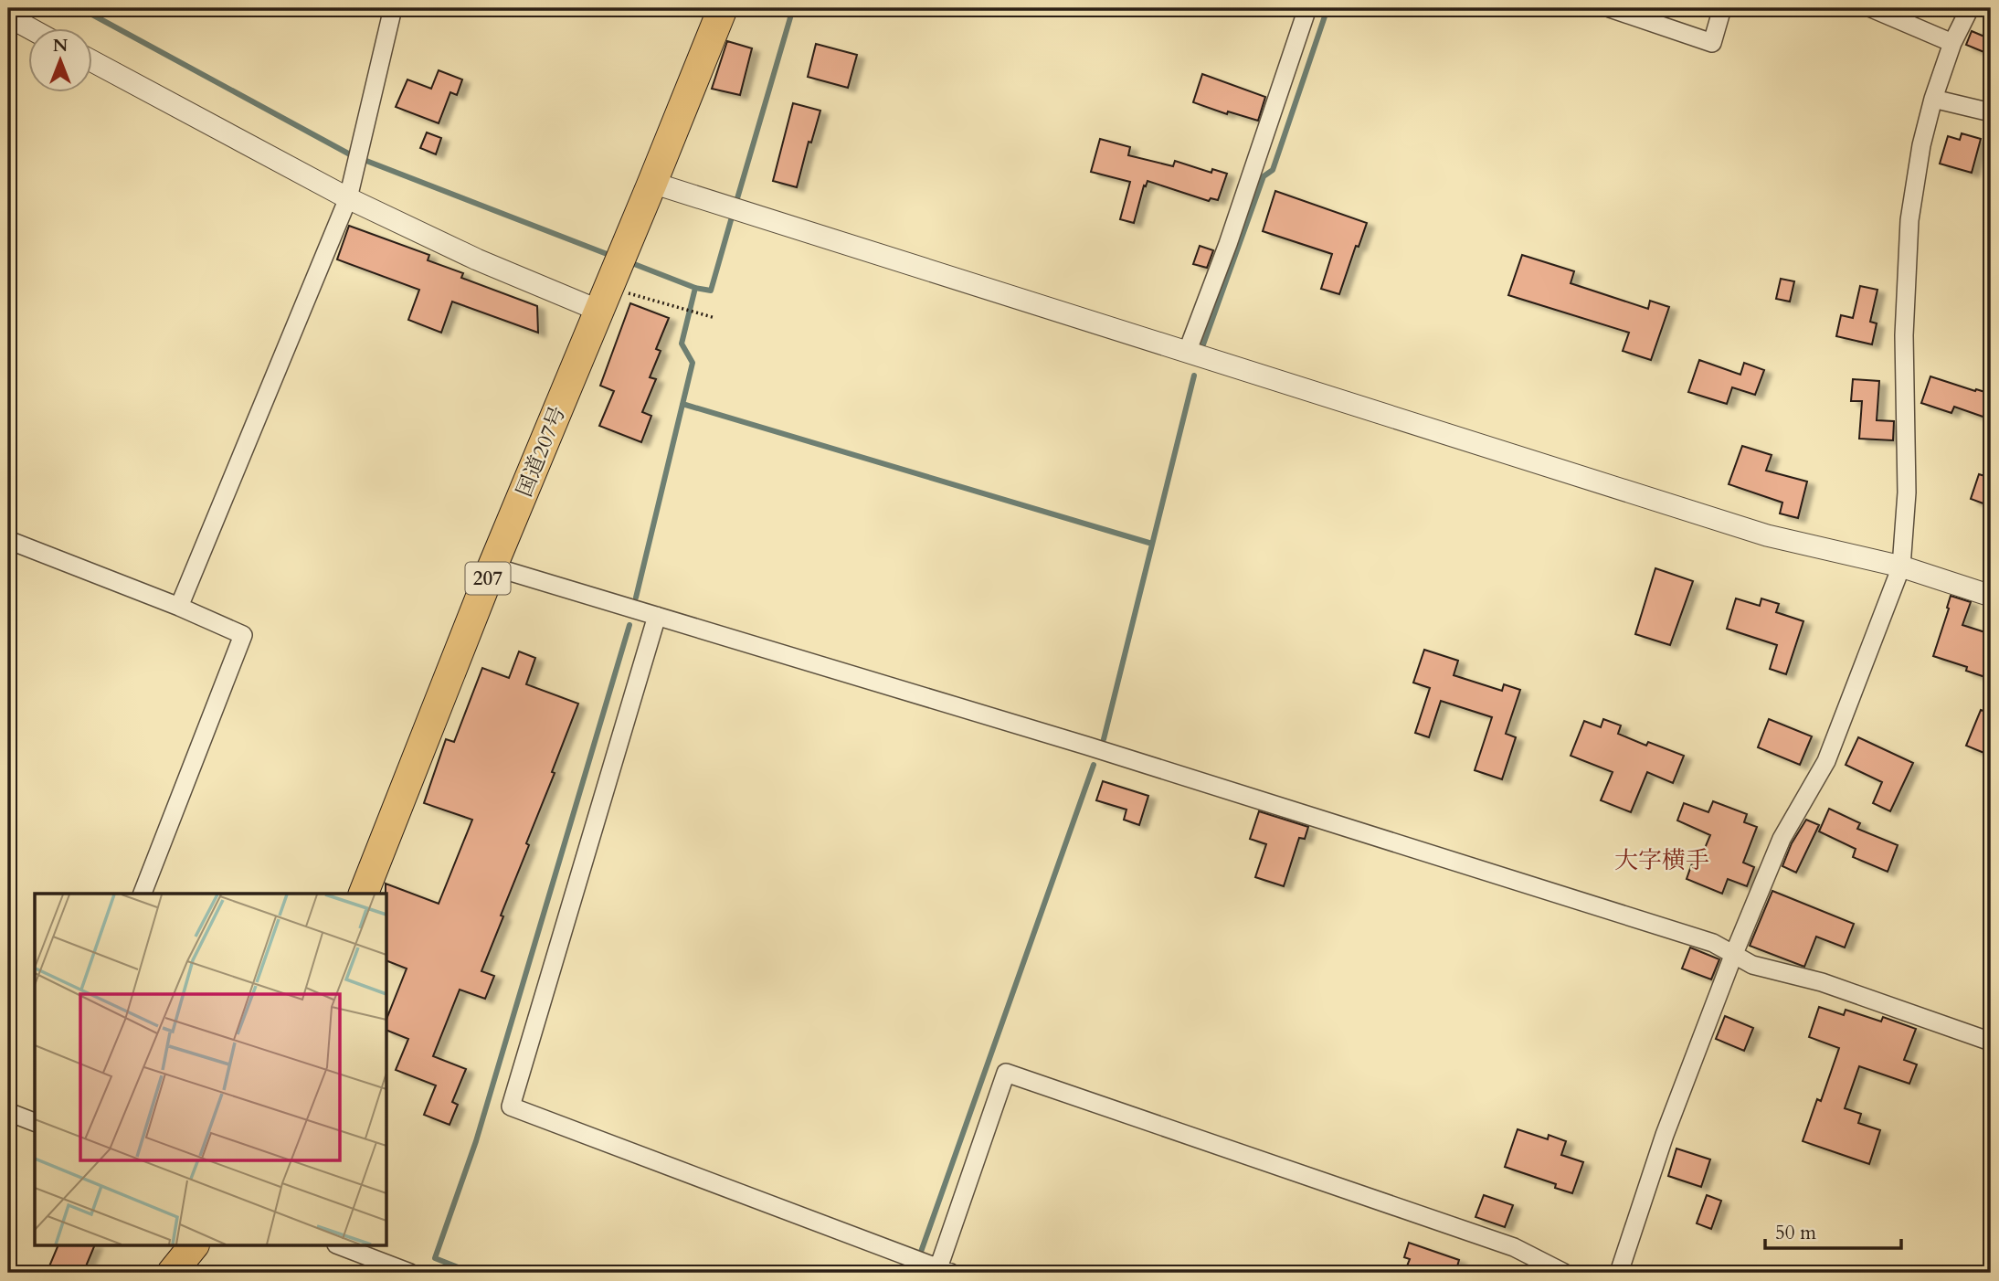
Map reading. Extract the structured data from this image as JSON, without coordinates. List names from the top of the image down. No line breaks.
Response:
{"streets":{"highway":["国道207号","207"]},"districts":["大字横手"],"scale_bar":"50 m","north":"top"}
